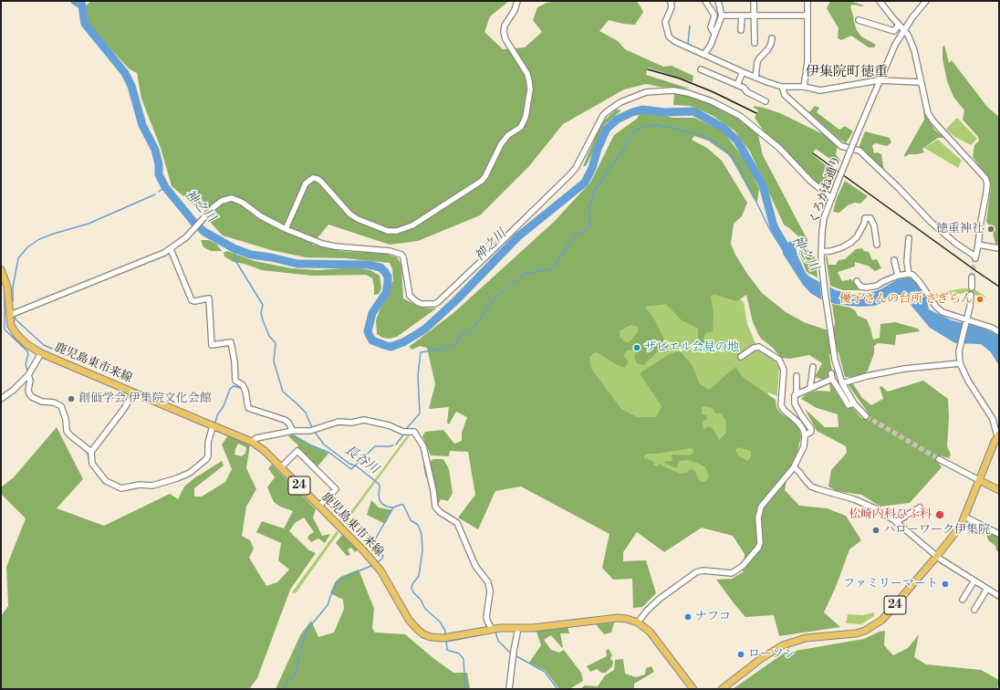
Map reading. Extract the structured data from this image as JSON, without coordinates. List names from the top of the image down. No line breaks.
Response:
{"streets":{"main road":["鹿児島東市来線","24"],"street":["くろがね通り"]},"districts":["伊集院町徳重"],"water":["神之川","長谷川"],"places":["徳重神社","優子さんの台所 さぎらん","ザビエル会見の地","創価学会 伊集院文化会館","松崎内科ひふ科","ハローワーク伊集院","ファミリーマート","ナフコ","ローソン"]}
